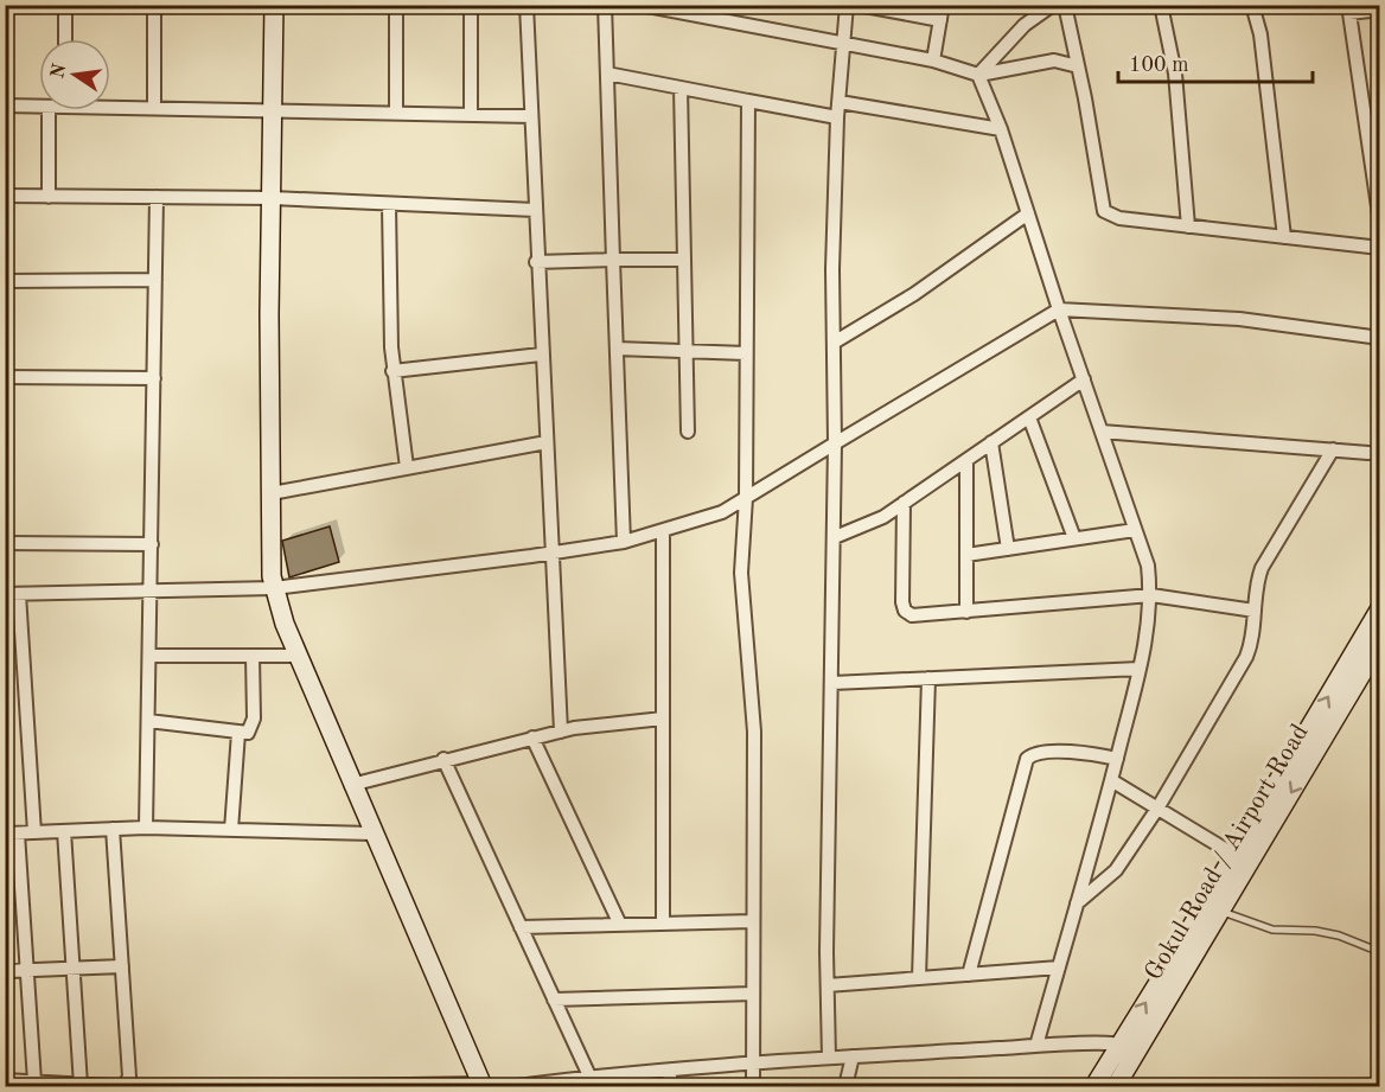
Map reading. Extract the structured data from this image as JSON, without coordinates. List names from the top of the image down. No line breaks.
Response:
{"streets":{"main road":["Gokul Road / Airport Road"]},"scale_bar":"100 m","north":"left"}
